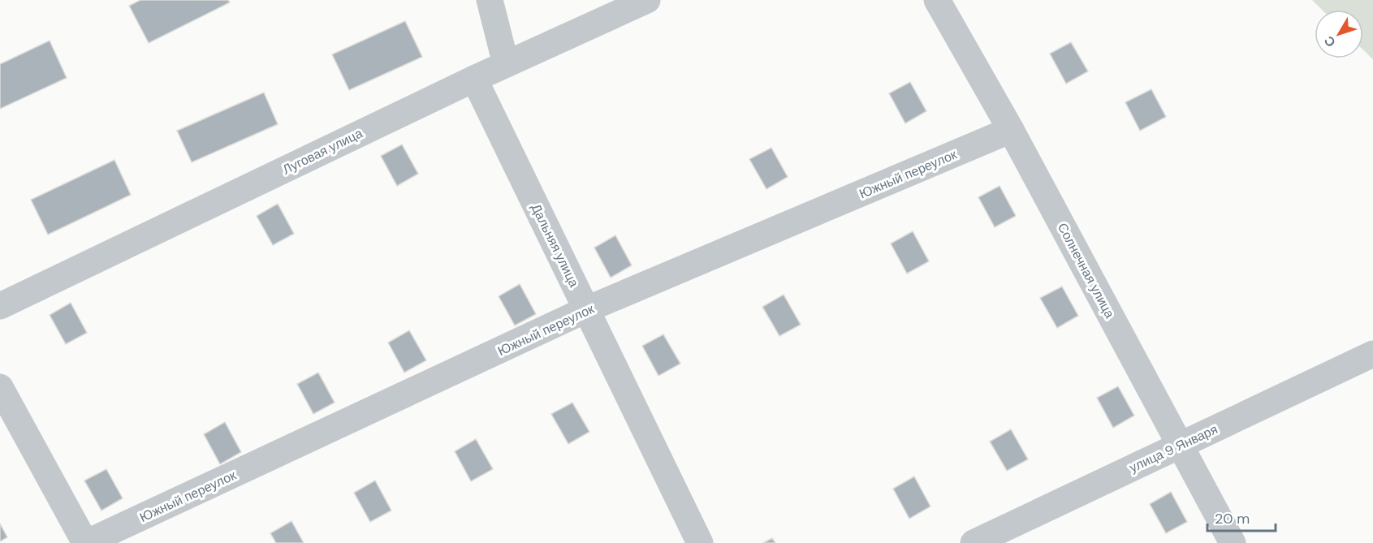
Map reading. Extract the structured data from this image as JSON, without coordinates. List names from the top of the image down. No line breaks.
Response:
{"streets":{"street":["Луговая улица","Южный переулок","Дальняя улица","Солнечная улица","улица 9 Января"]},"crossings":[["Луговая улица","Дальняя улица"],["Южный переулок","Дальняя улица"],["Южный переулок","Солнечная улица"],["Солнечная улица","улица 9 Января"]],"scale_bar":"20 m","north":"bottom left"}
